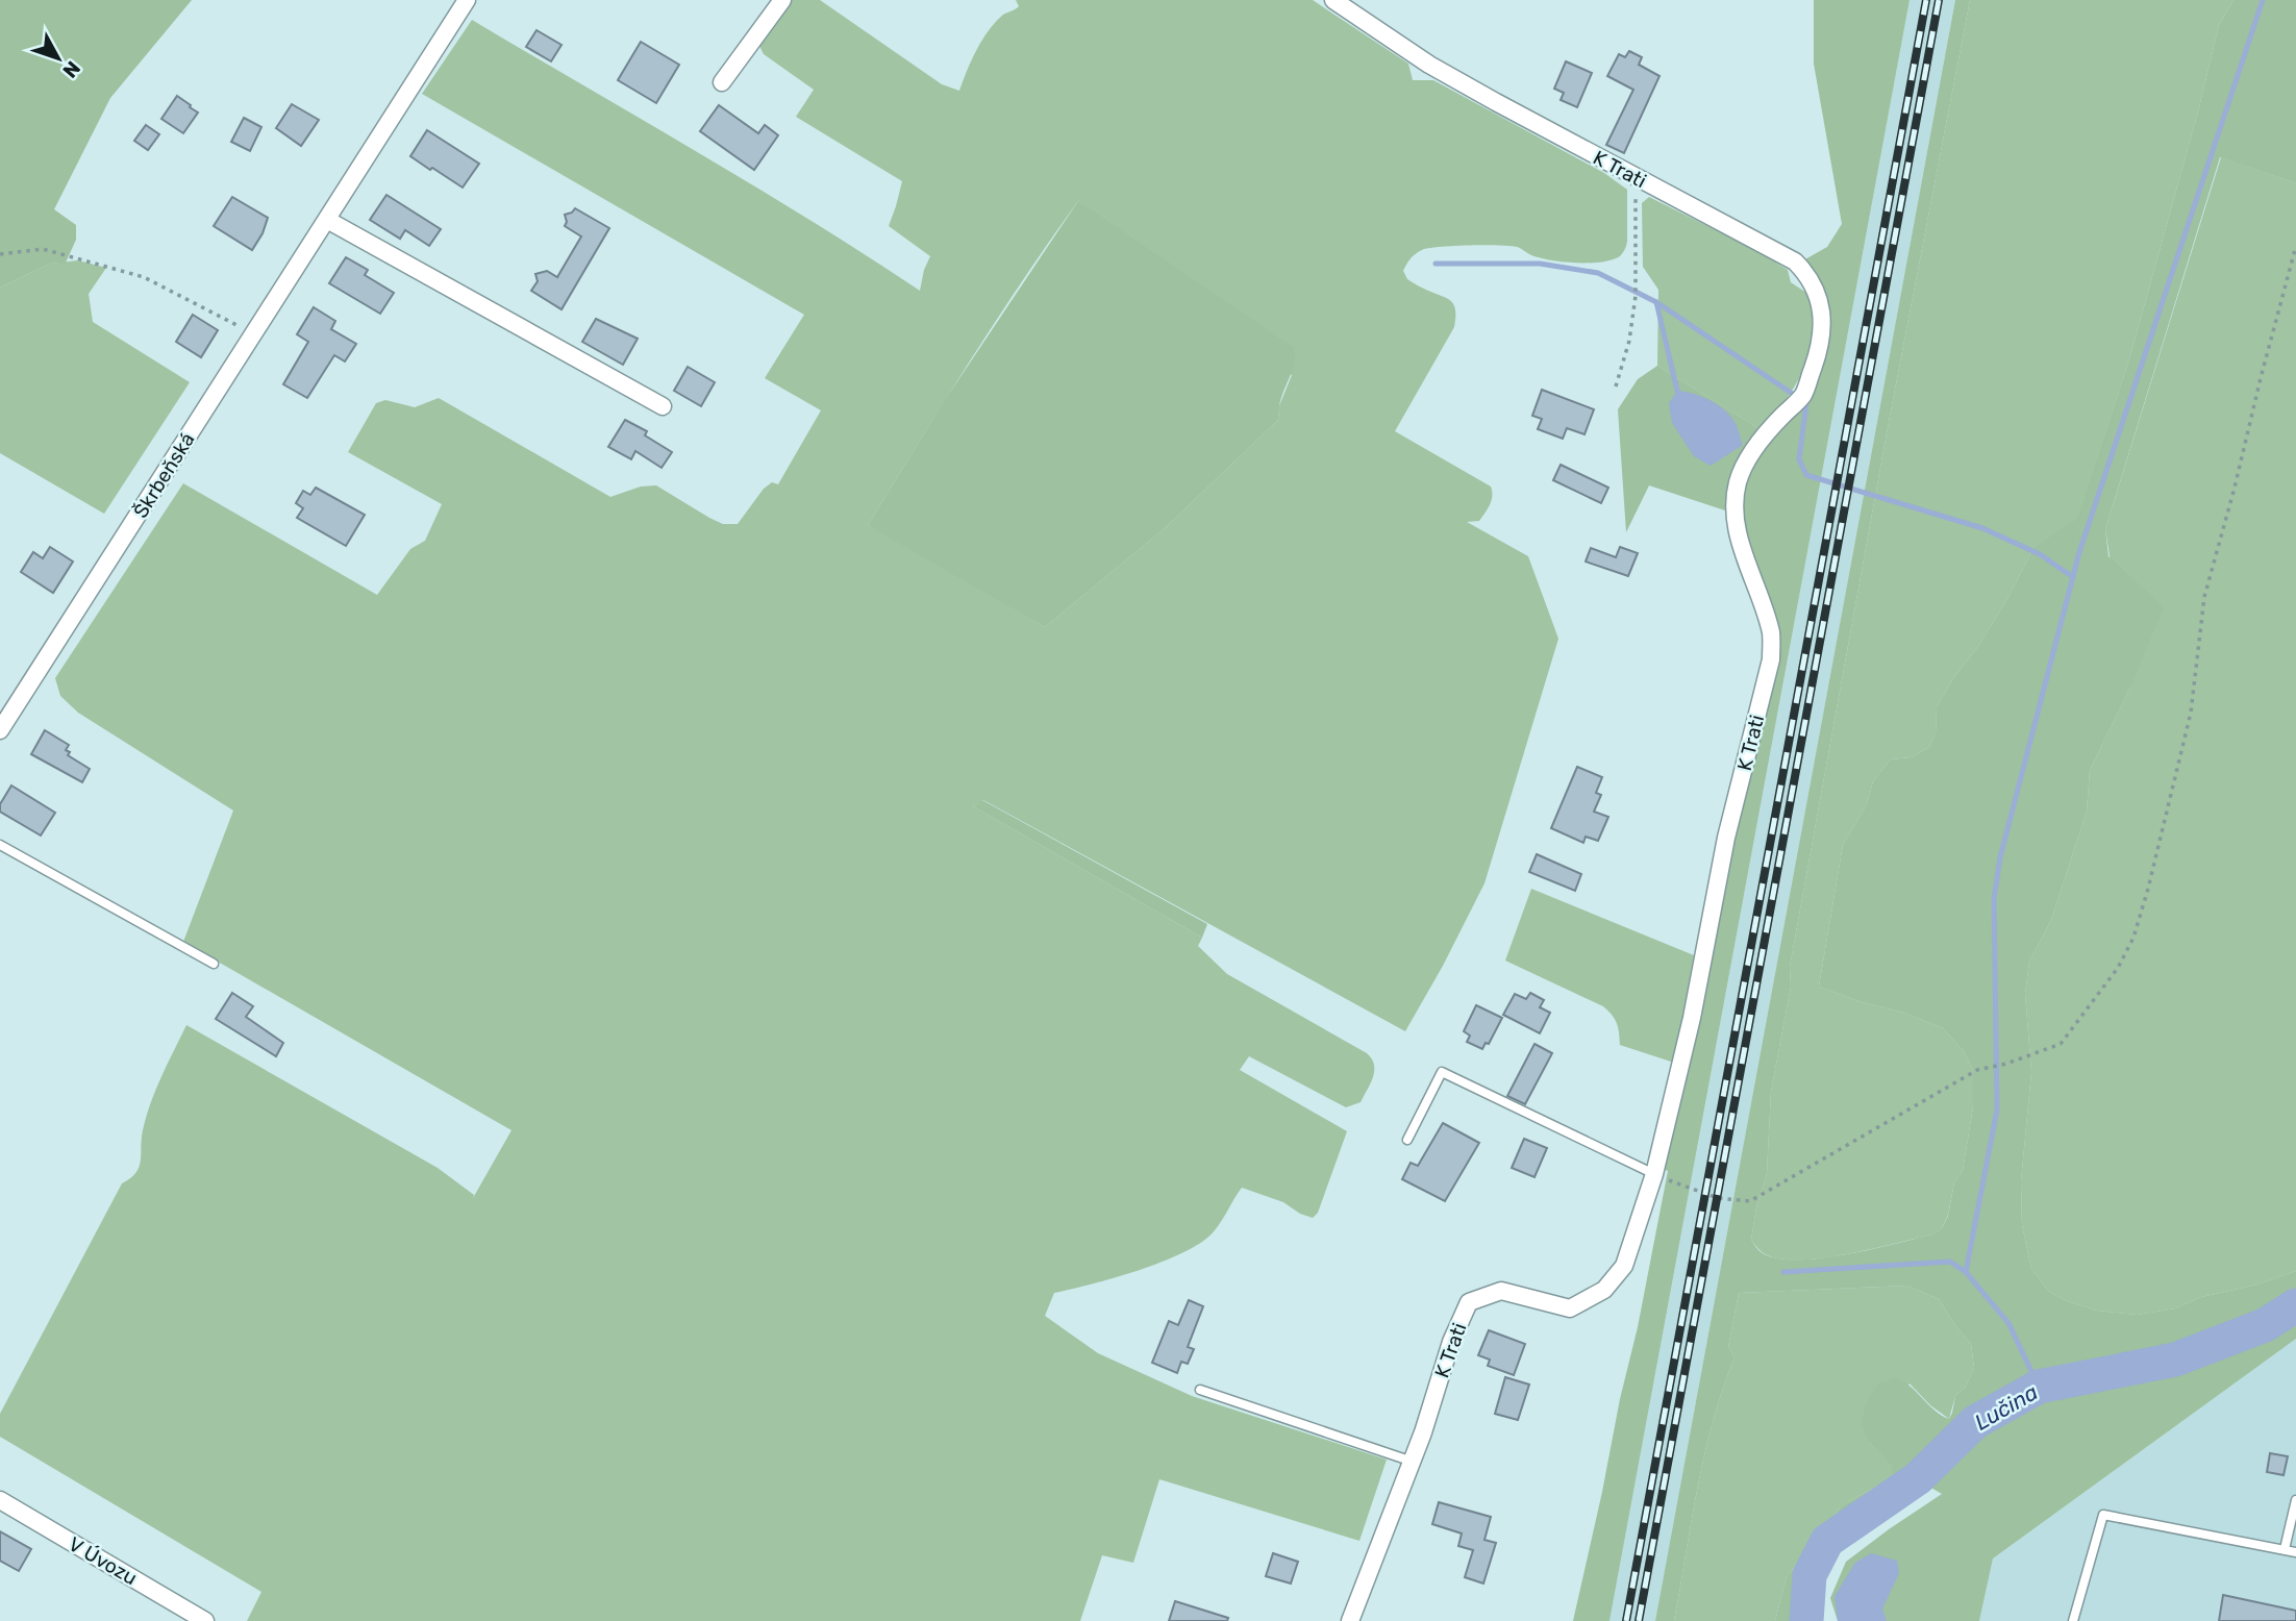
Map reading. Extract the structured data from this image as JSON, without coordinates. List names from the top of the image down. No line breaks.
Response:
{"streets":{"street":["K Trati","Škrbeňská","V Úvozu"]},"water":["Lučina"],"north":"bottom right"}
